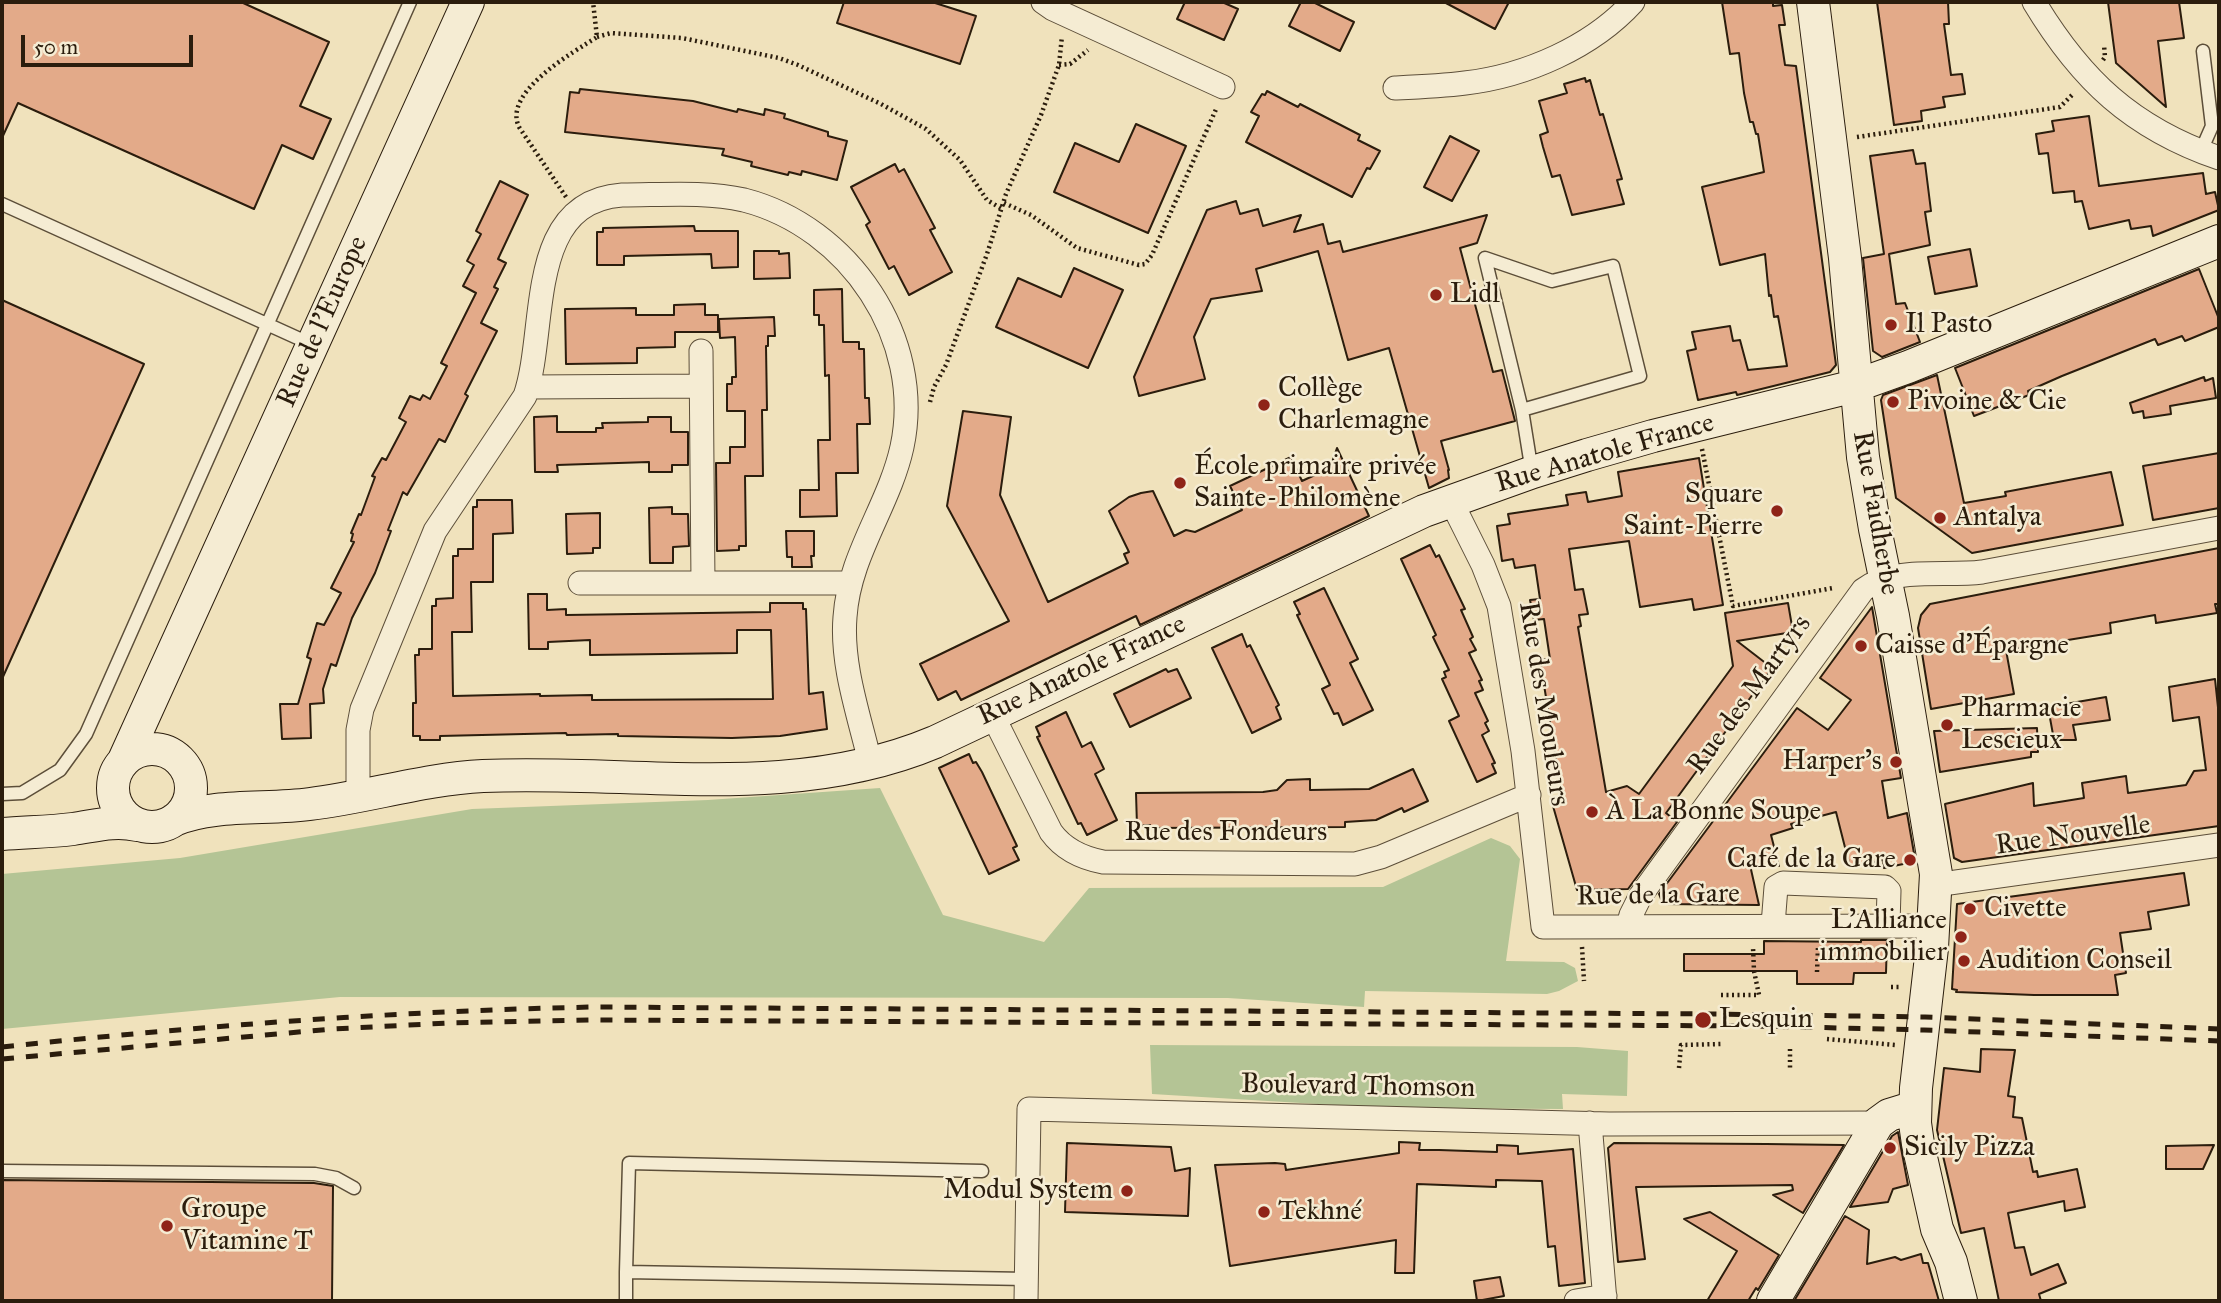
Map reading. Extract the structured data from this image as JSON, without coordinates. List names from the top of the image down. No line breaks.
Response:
{"streets":{"street":["Rue de l'Europe","Rue Anatole France","Rue Faidherbe","Rue des Martyrs","Rue des Mouleurs","Rue des Fondeurs","Rue Nouvelle","Rue de la Gare","Boulevard Thomson"]},"crossings":[["Rue Anatole France","Rue Faidherbe"],["Rue Anatole France","Rue des Mouleurs"],["Rue Anatole France","Rue des Fondeurs"],["Rue Faidherbe","Rue des Martyrs"],["Rue Faidherbe","Rue Nouvelle"],["Rue Faidherbe","Rue de la Gare"],["Rue des Martyrs","Rue de la Gare"],["Rue des Mouleurs","Rue des Fondeurs"],["Rue des Mouleurs","Rue de la Gare"]],"places":["Lidl","Il Pasto","Pivoine & Cie","Collège Charlemagne","École primaire privée Sainte-Philomène","Square Saint-Pierre","Antalya","Caisse d'Épargne","Pharmacie Lescieux","Harper's","À La Bonne Soupe","Café de la Gare","Civette","L'Alliance immobilier","Audition Conseil","Lesquin","Sicily Pizza","Modul System","Tekhné","Groupe Vitamine T"],"scale_bar":"50 m"}
